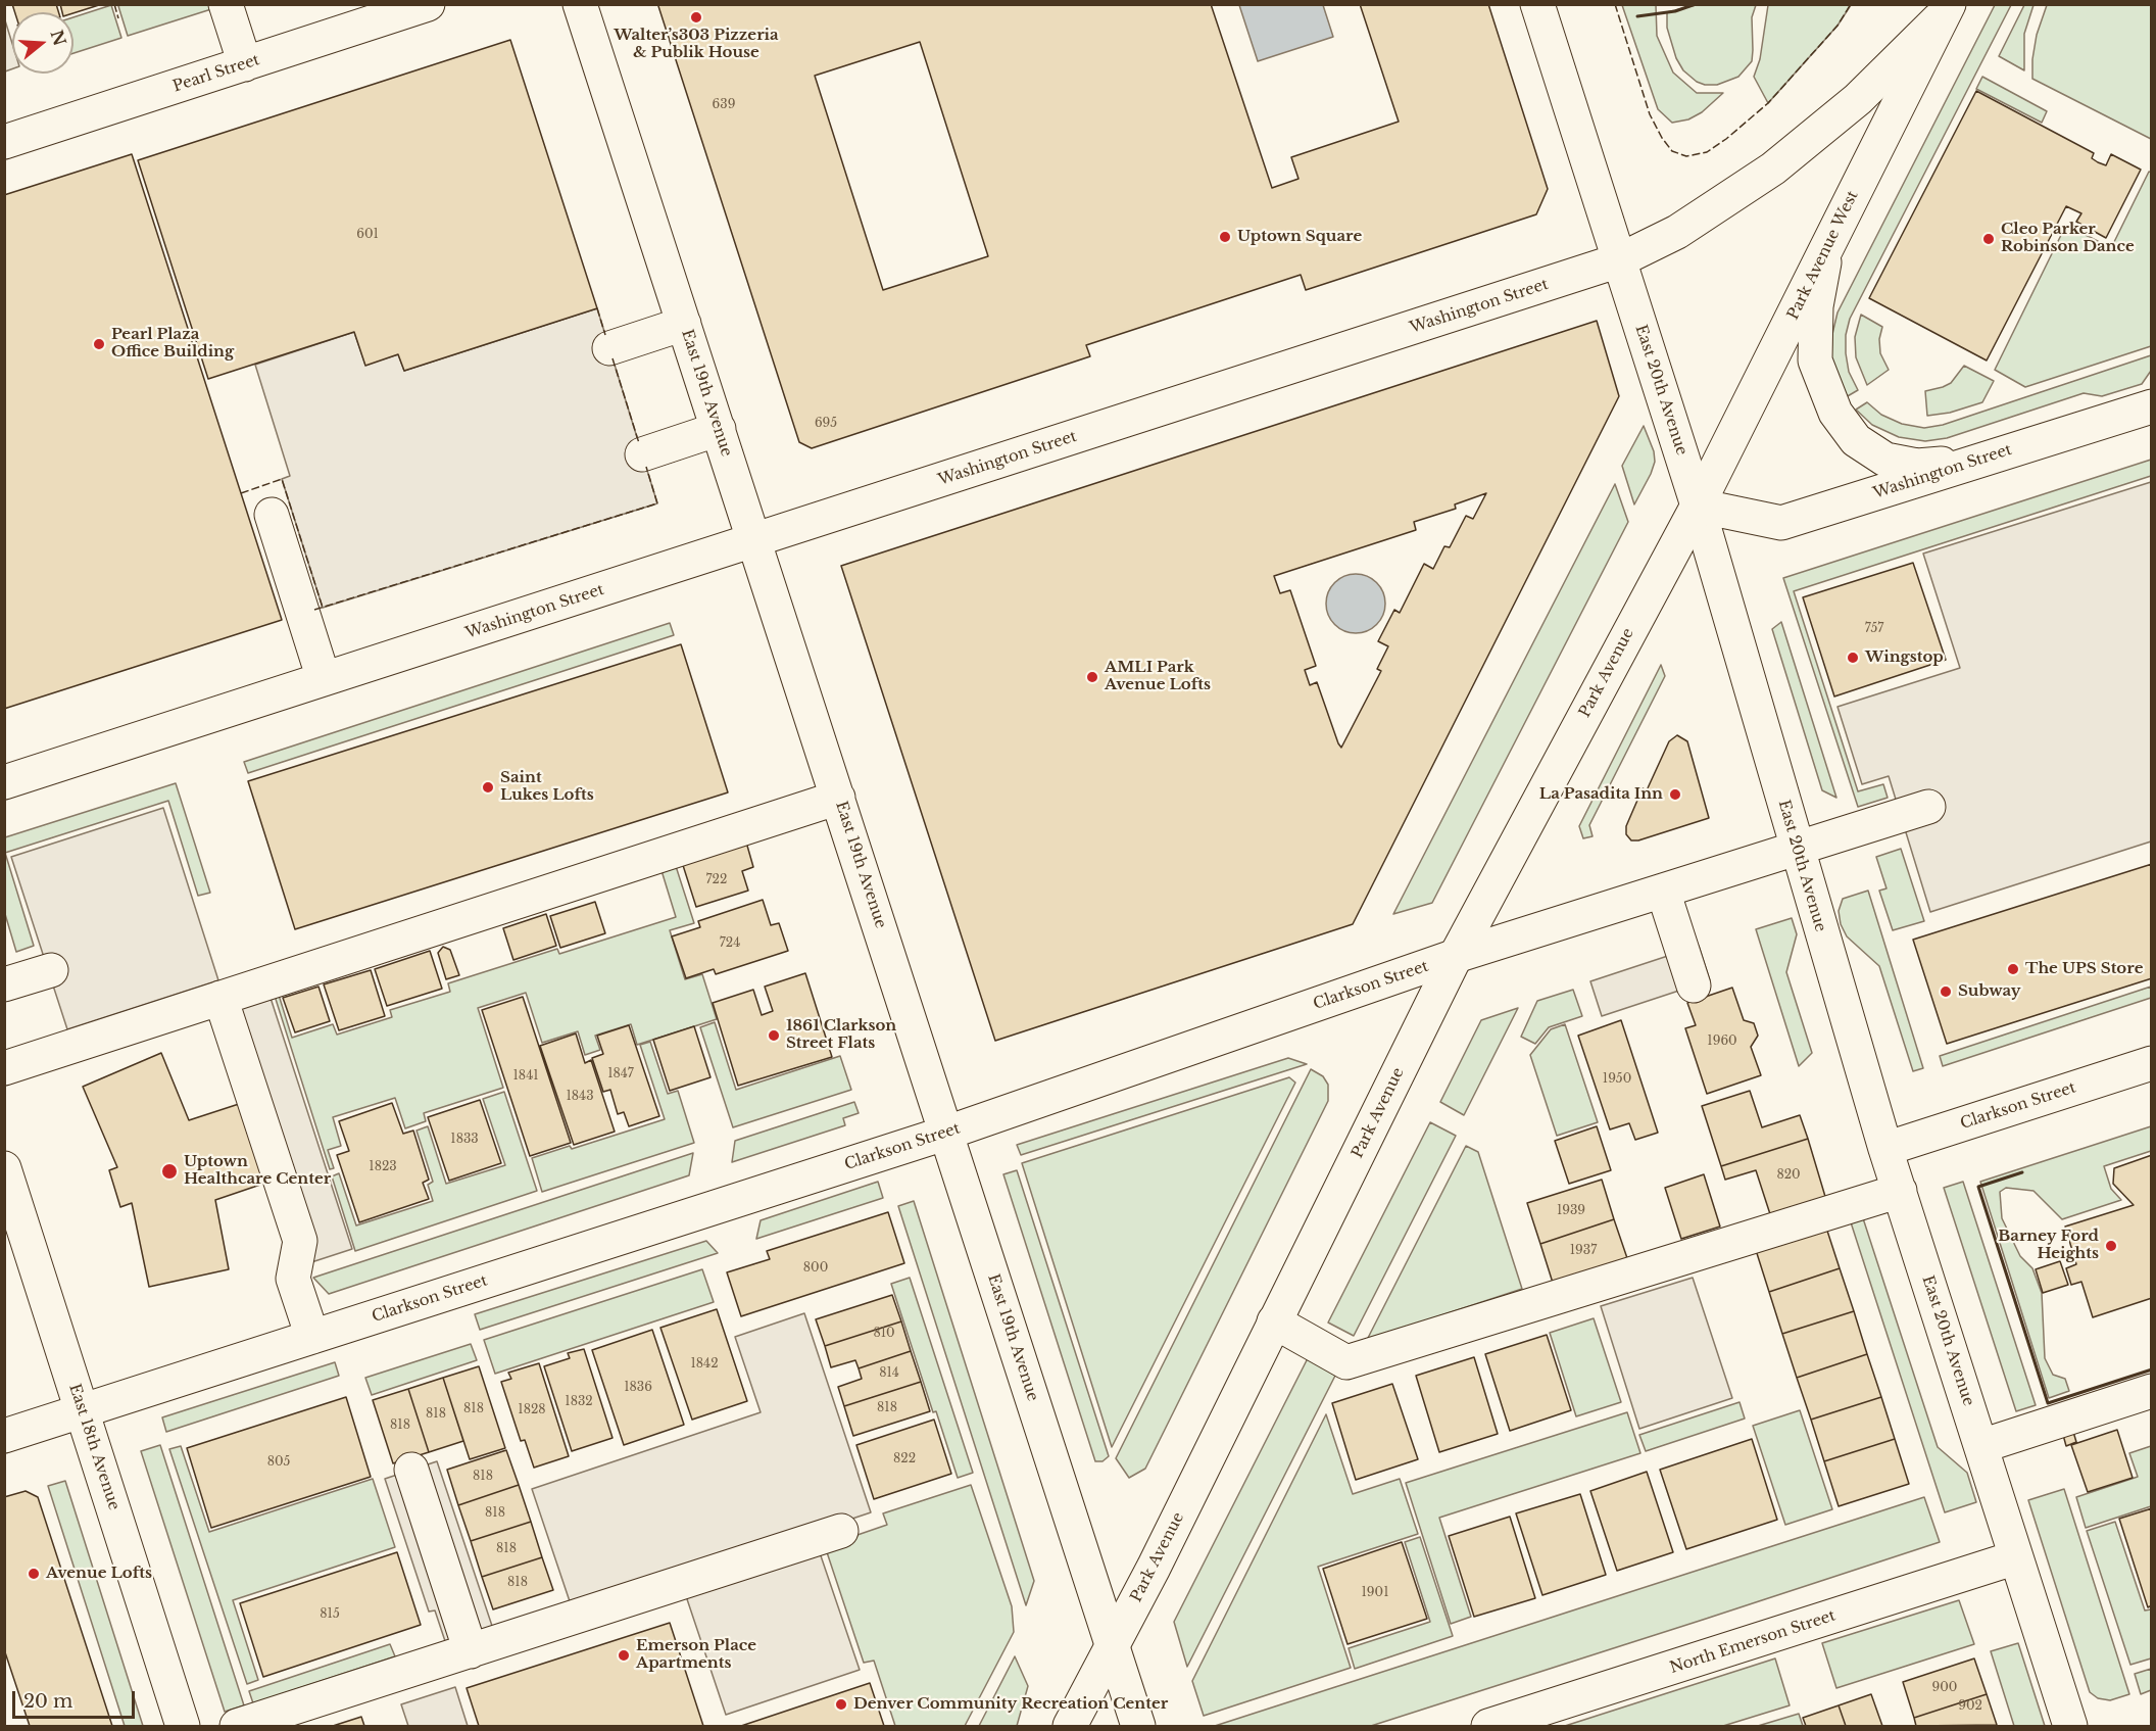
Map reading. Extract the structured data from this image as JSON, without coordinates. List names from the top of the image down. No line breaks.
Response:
{"streets":{"street":["Pearl Street","Park Avenue West","Washington Street","East 20th Avenue","East 19th Avenue","Park Avenue","Clarkson Street","East 18th Avenue","North Emerson Street"]},"crossings":[["Park Avenue West","Washington Street"],["Park Avenue West","East 20th Avenue"],["Park Avenue West","Park Avenue"],["Washington Street","East 20th Avenue"],["Washington Street","East 19th Avenue"],["Washington Street","Park Avenue"],["East 20th Avenue","Park Avenue"],["East 20th Avenue","Clarkson Street"],["East 20th Avenue","North Emerson Street"],["East 19th Avenue","Park Avenue"],["East 19th Avenue","Clarkson Street"],["Park Avenue","Clarkson Street"],["Clarkson Street","East 18th Avenue"]],"places":["Walter’s303 Pizzeria & Publik House","Uptown Square","Cleo Parker Robinson Dance","Pearl Plaza Office Building","Wingstop","AMLI Park Avenue Lofts","Saint Lukes Lofts","La Pasadita Inn","The UPS Store","Subway","1861 Clarkson Street Flats","Uptown Healthcare Center","Barney Ford Heights","Avenue Lofts","Emerson Place Apartments","Denver Community Recreation Center"],"house_numbers":["639","601","695","757","722","724","1960","1847","1841","1950","1843","1833","1823","820","1939","1937","800","810","1842","814","1836","1832","818","818","1828","818","818","822","805","818","818","818","818","1901","815","900","902"],"scale_bar":"20 m","north":"right"}
